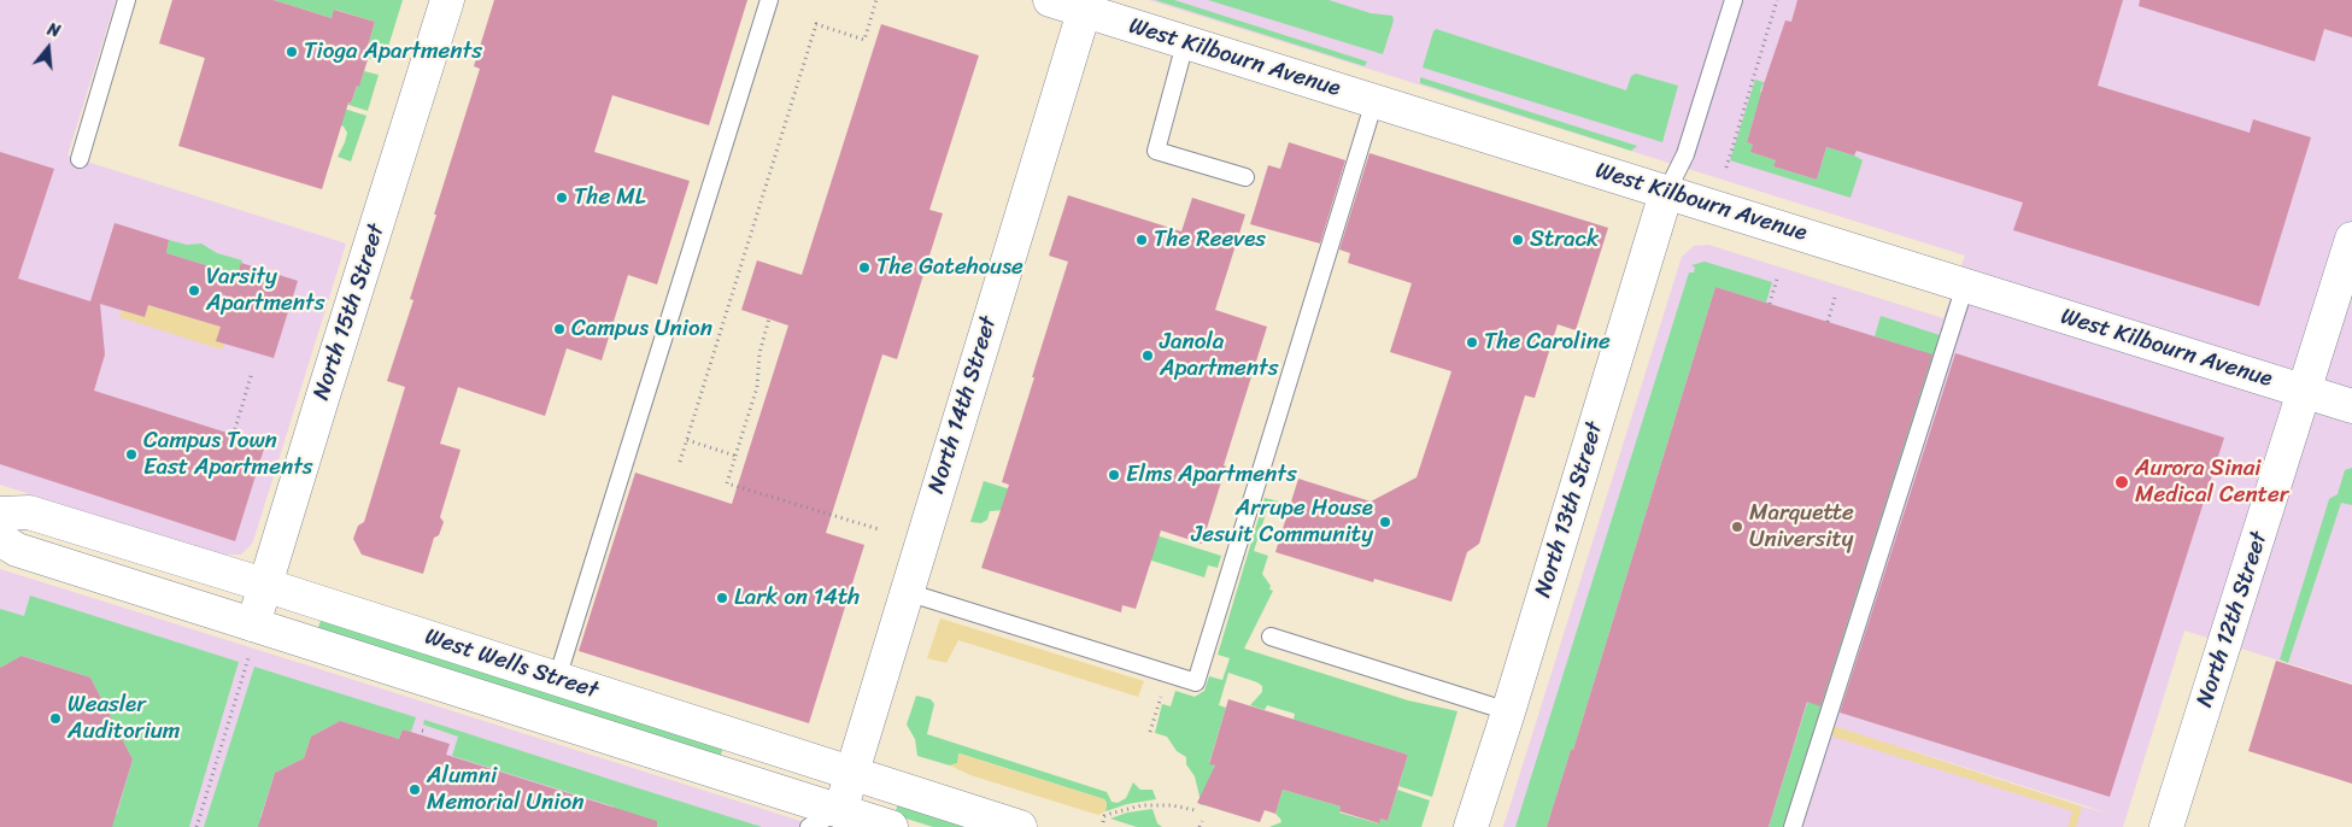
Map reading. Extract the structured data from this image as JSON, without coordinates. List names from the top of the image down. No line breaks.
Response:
{"streets":{"street":["West Kilbourn Avenue","North 15th Street","North 14th Street","North 13th Street","North 12th Street","West Wells Street"]},"crossings":[["West Kilbourn Avenue","North 14th Street"],["West Kilbourn Avenue","North 13th Street"],["West Kilbourn Avenue","North 12th Street"],["North 15th Street","West Wells Street"],["North 14th Street","West Wells Street"]],"places":["Tioga Apartments","The ML","The Reeves","Strack","The Gatehouse","Varsity Apartments","Campus Union","The Caroline","Janola Apartments","Campus Town East Apartments","Elms Apartments","Aurora Sinai Medical Center","Arrupe House Jesuit Community","Marquette University","Lark on 14th","Weasler Auditorium","Alumni Memorial Union"],"north":"top"}
